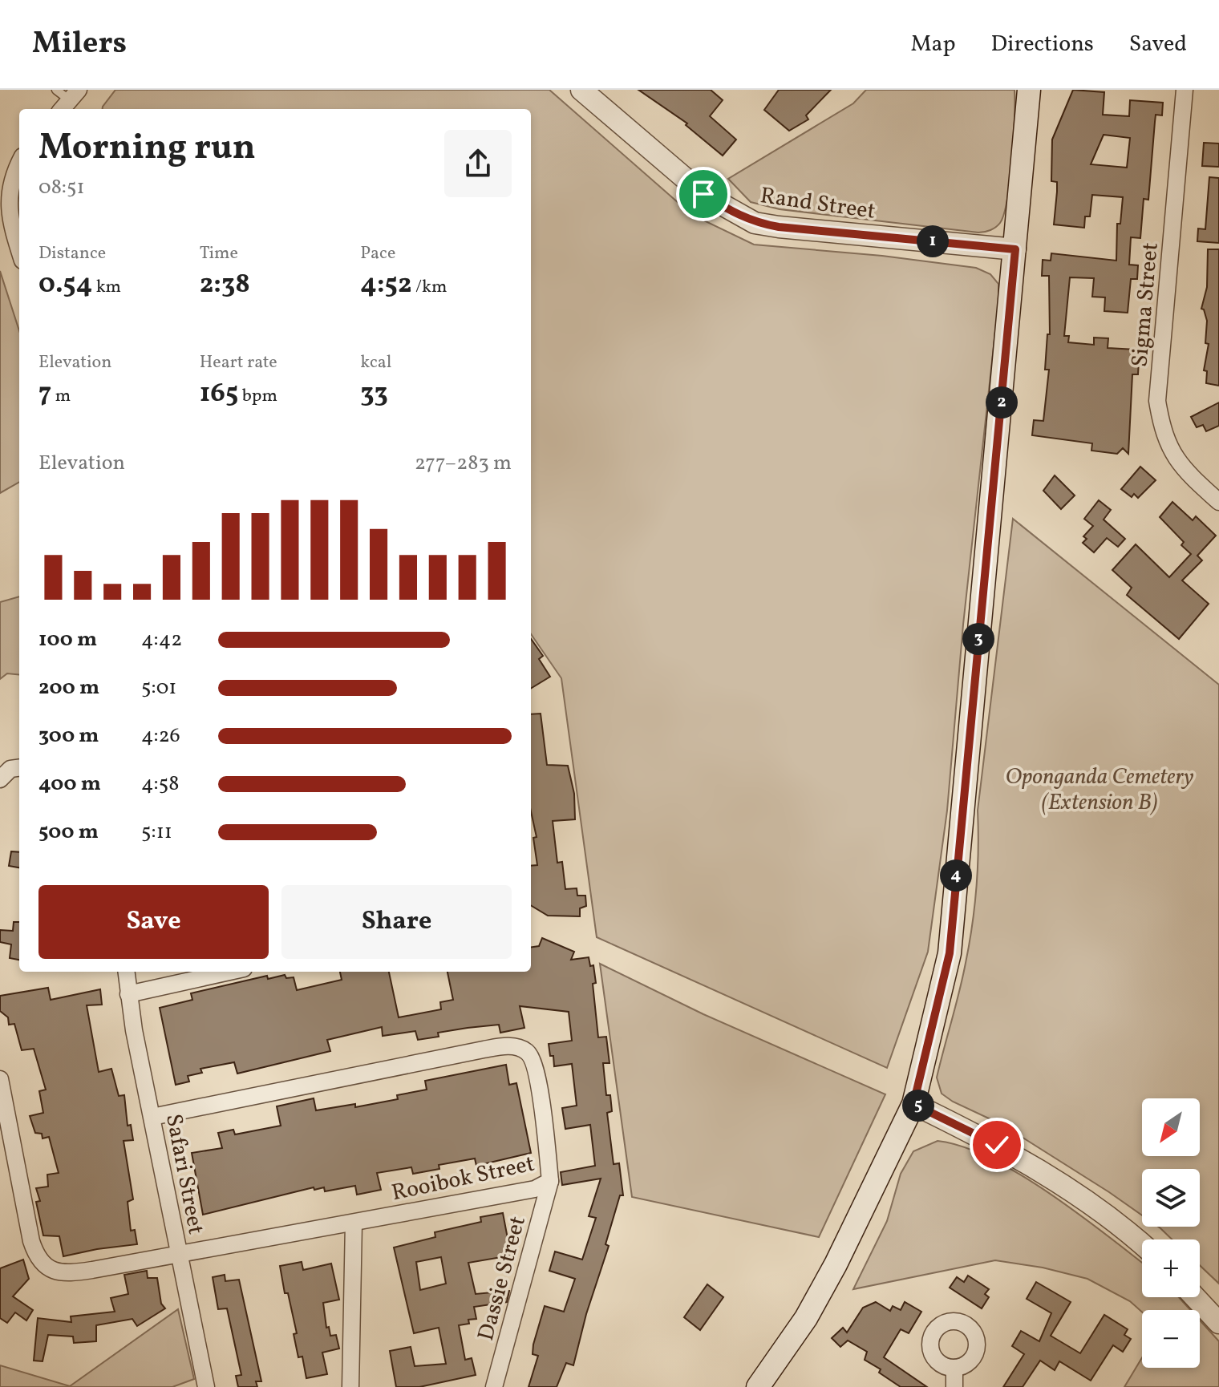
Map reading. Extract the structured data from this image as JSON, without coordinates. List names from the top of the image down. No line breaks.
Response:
{"streets":{"street":["Rand Street","Sigma Street","Safari Street","Rooibok Street","Dassie Street"]},"crossings":[["Safari Street","Rooibok Street"],["Rooibok Street","Dassie Street"]],"parks":["Oponganda Cemetery (Extension B)"],"north":"bottom left","page":{"header":"Milers","nav":["Map","Directions","Saved"],"heading":["Morning run","08:51"],"stats":[["Distance","0.54 km"],["Time","2:38"],["Pace","4:52 /km"],["Elevation","7 m"],["Heart rate","165 bpm"],["kcal","33"]],"pins":["1","2","3","4","5"],"chart":["Elevation","277–283 m"],"list":[{"name":"100 m","note":"4:42"},{"name":"200 m","note":"5:01"},{"name":"300 m","note":"4:26"},{"name":"400 m","note":"4:58"},{"name":"500 m","note":"5:11"}],"buttons":["Save","Share"],"map_buttons":["+","−"]}}
